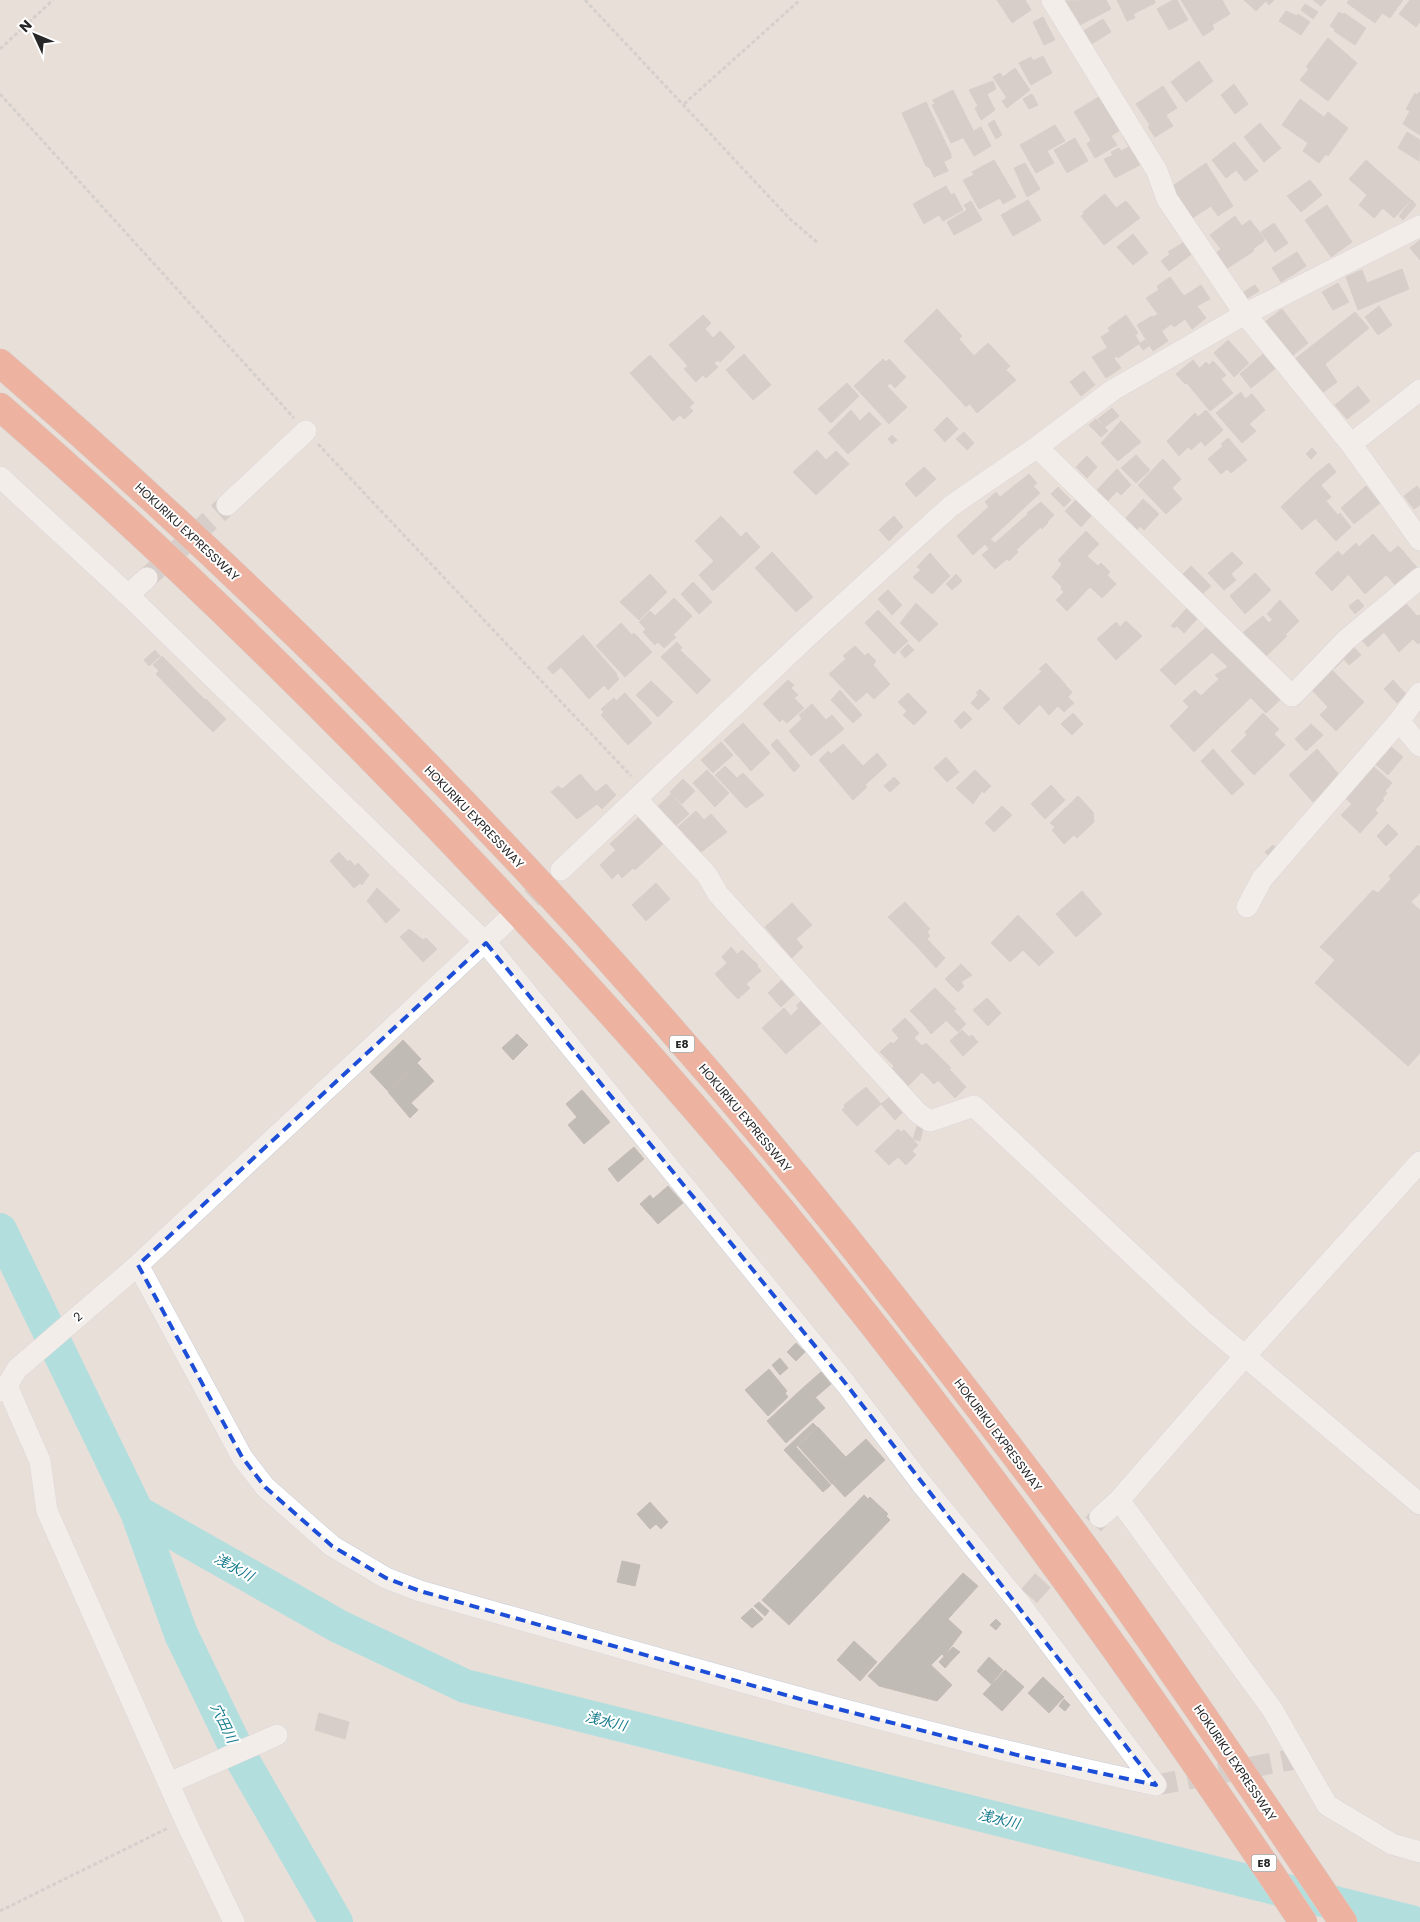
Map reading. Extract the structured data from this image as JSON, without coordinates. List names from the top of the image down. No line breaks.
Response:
{"streets":{"highway":["HOKURIKU EXPRESSWAY","E8"],"street":["2"]},"water":["浅水川","穴田川"],"north":"top left"}
